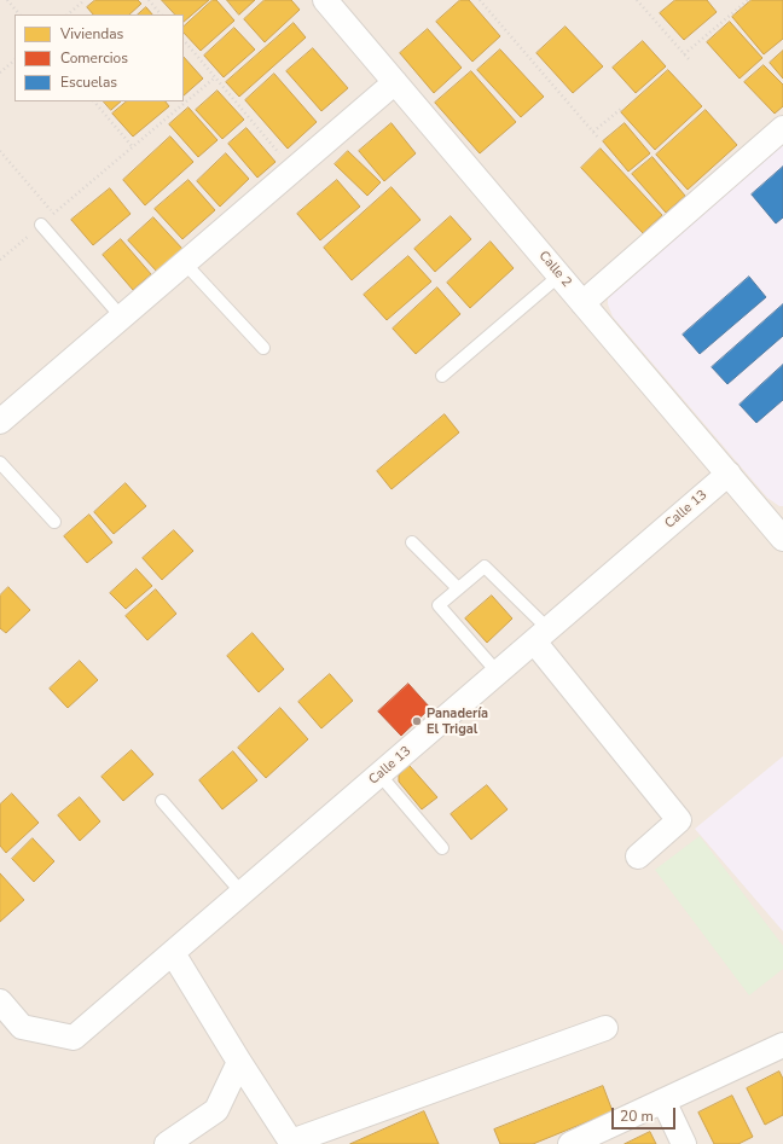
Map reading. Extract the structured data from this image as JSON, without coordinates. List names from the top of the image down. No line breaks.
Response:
{"streets":{"street":["Calle 2","Calle 13"]},"crossings":[["Calle 2","Calle 13"]],"places":["Panadería El Trigal"],"legend":["Viviendas","Comercios","Escuelas"],"scale_bar":"20 m"}
